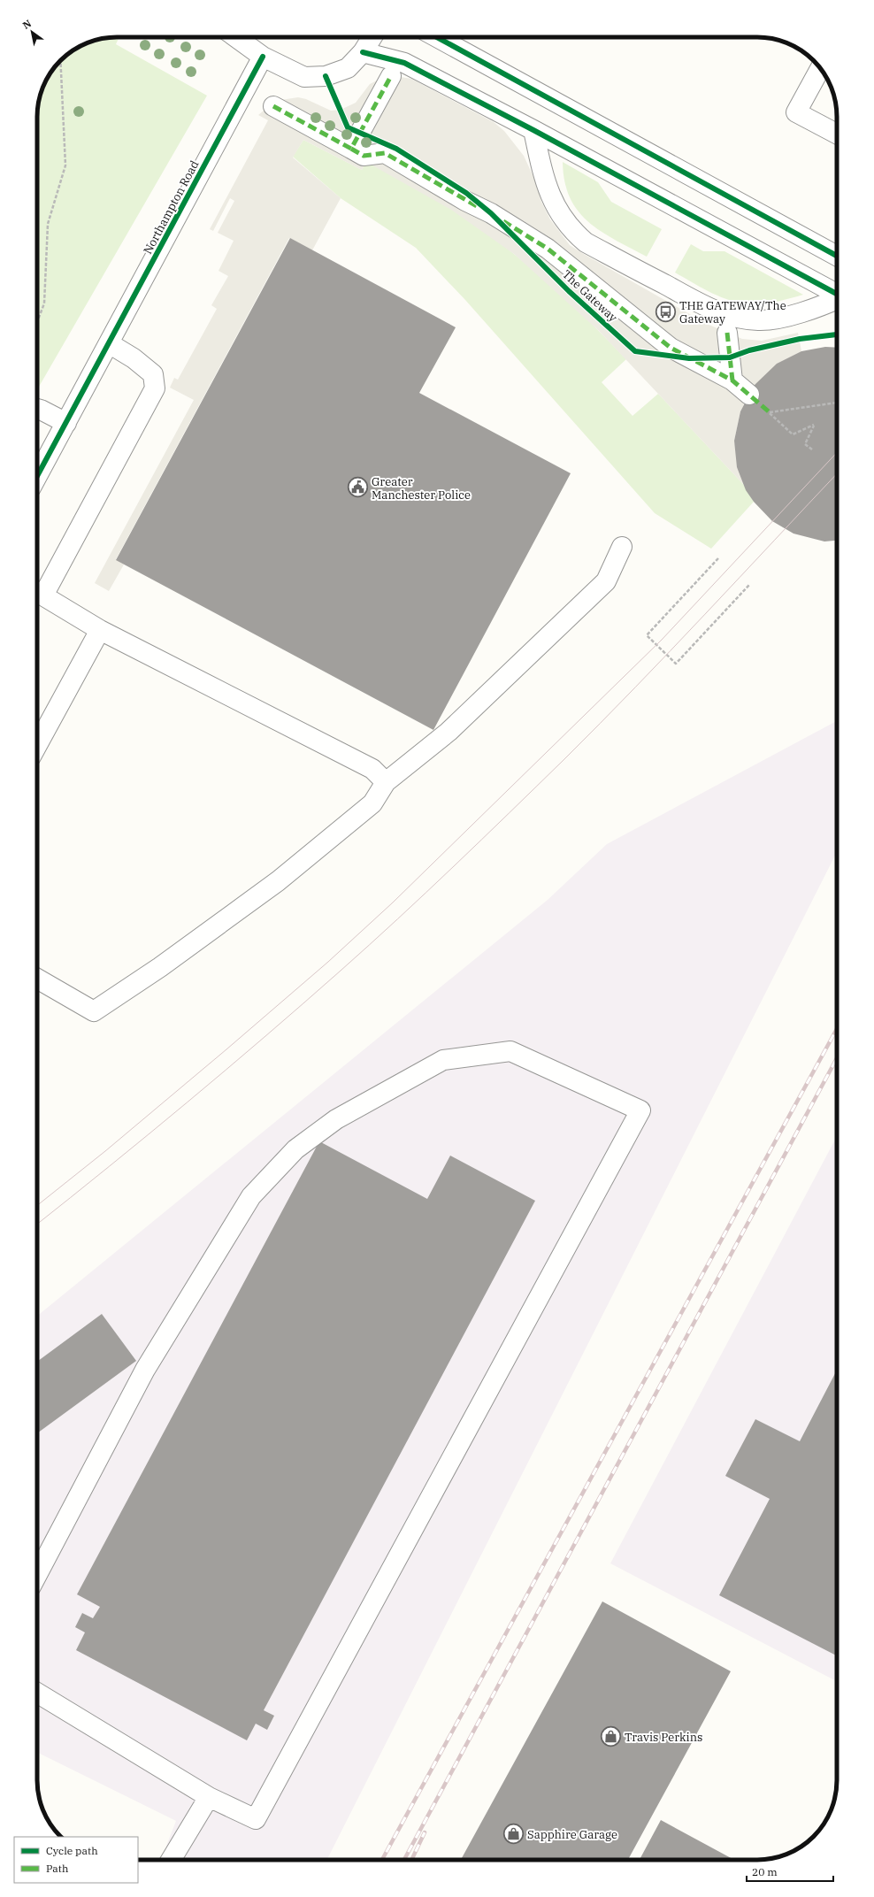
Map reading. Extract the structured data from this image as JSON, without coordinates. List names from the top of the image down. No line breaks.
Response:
{"streets":{"street":["Northampton Road"],"cycle path":["The Gateway"]},"places":{"bus stop":["THE GATEWAY/The Gateway"],"public building":["Greater Manchester Police"],"shop":["Travis Perkins","Sapphire Garage"]},"legend":["Cycle path","Path"],"scale_bar":"20 m","north":"top left"}
